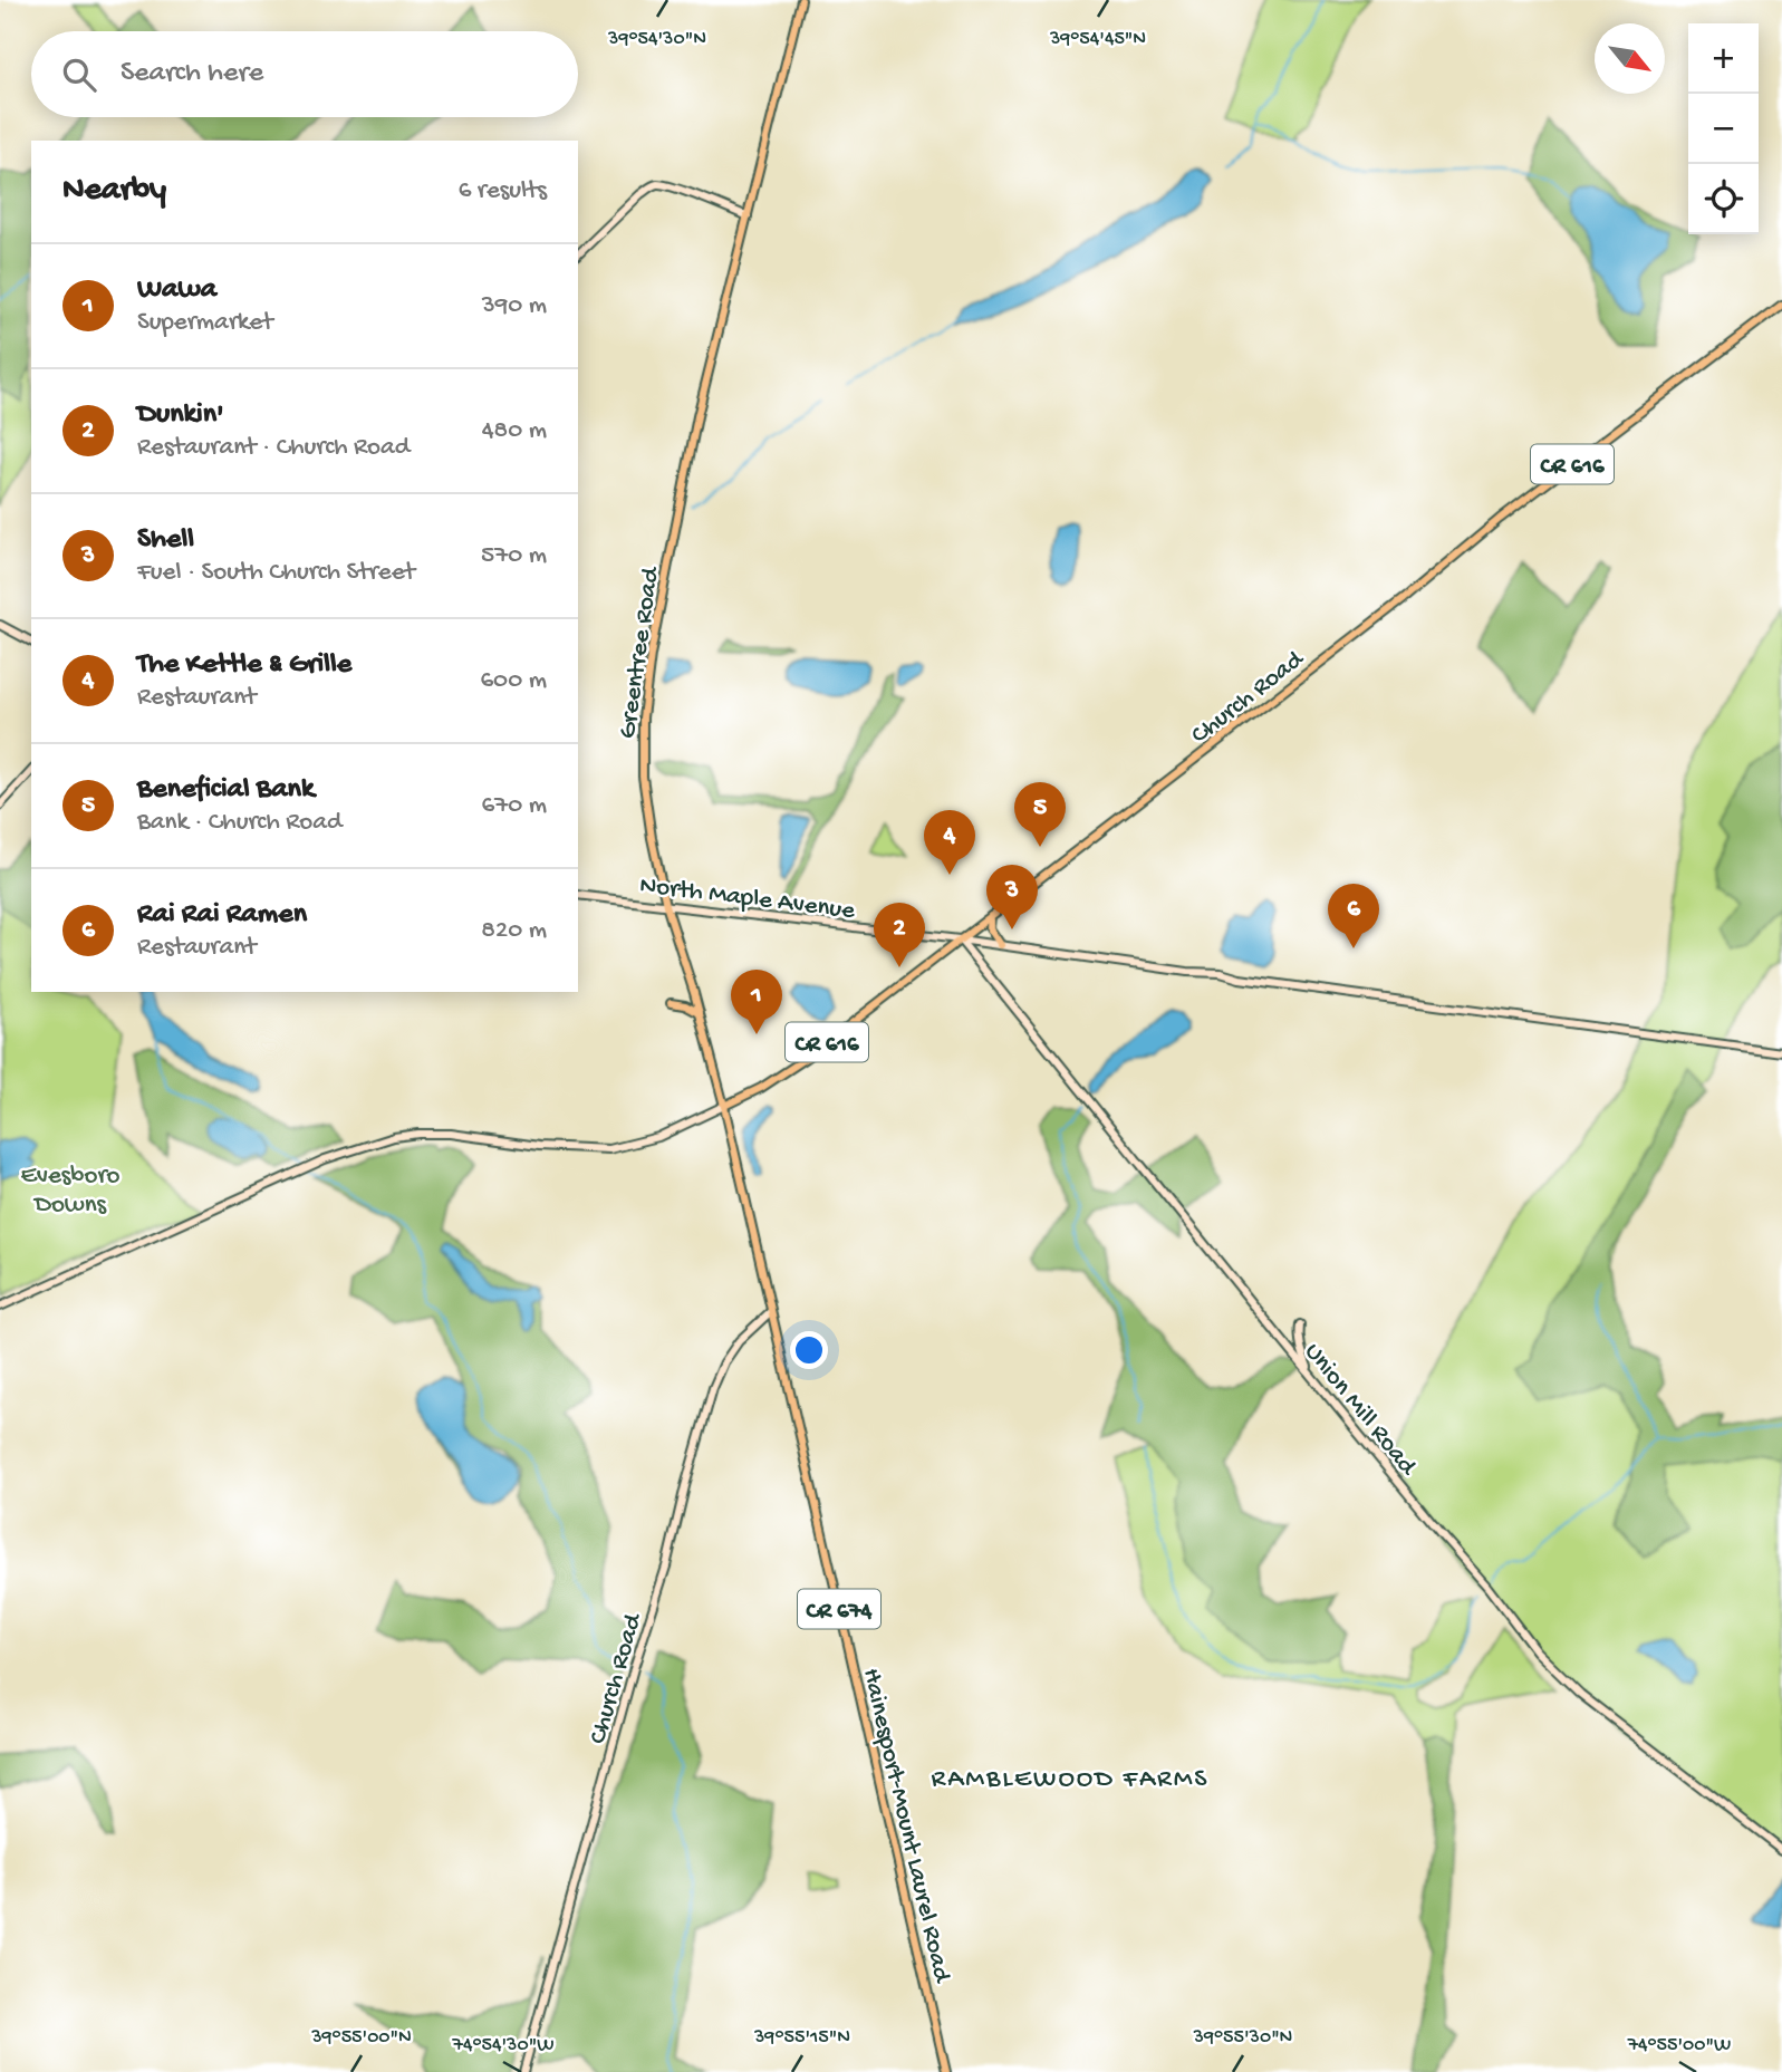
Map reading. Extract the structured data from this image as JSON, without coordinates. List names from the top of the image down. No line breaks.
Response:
{"streets":{"main road":["CR 616","Greentree Road","Church Road","CR 674","Hainesport-Mount Laurel Road"],"street":["North Maple Avenue","Union Mill Road"]},"crossings":[["Greentree Road","Church Road"],["Greentree Road","North Maple Avenue"],["Greentree Road","Hainesport-Mount Laurel Road"],["Church Road","North Maple Avenue"],["Church Road","Union Mill Road"],["Church Road","Hainesport-Mount Laurel Road"],["North Maple Avenue","Union Mill Road"]],"districts":["RAMBLEWOOD FARMS"],"parks":["Evesboro Downs"],"north":"bottom right","page":{"map_buttons":["+","−"],"search":"Search here","heading":["Nearby","6 results"],"list":[{"mark":"1","name":"Wawa","note":"Supermarket","value":"390 m"},{"mark":"2","name":"Dunkin'","note":"Restaurant · Church Road","value":"480 m"},{"mark":"3","name":"Shell","note":"Fuel · South Church Street","value":"570 m"},{"mark":"4","name":"The Kettle & Grille","note":"Restaurant","value":"600 m"},{"mark":"5","name":"Beneficial Bank","note":"Bank · Church Road","value":"670 m"},{"mark":"6","name":"Rai Rai Ramen","note":"Restaurant","value":"820 m"}],"pins":["5","4","3","6","2","1"]},"coordinates":["39°54'30\"N","39°54'45\"N","39°55'00\"N","39°55'15\"N","39°55'30\"N","74°54'30\"W","74°55'00\"W"]}
